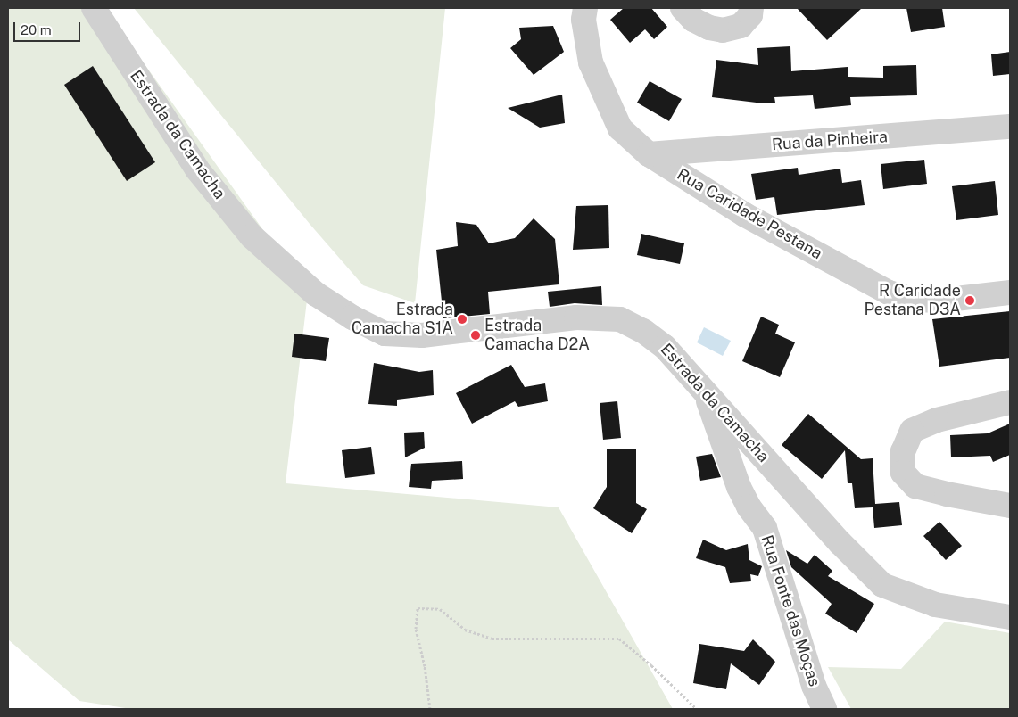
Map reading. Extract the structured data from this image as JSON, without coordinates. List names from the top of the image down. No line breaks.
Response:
{"streets":{"street":["Estrada da Camacha","Rua da Pinheira","Rua Caridade Pestana","Rua Fonte das Moças"]},"crossings":[["Estrada da Camacha","Rua Fonte das Moças"],["Rua da Pinheira","Rua Caridade Pestana"]],"places":["R Caridade Pestana D3A","Estrada Camacha S1A","Estrada Camacha D2A"],"scale_bar":"20 m"}
